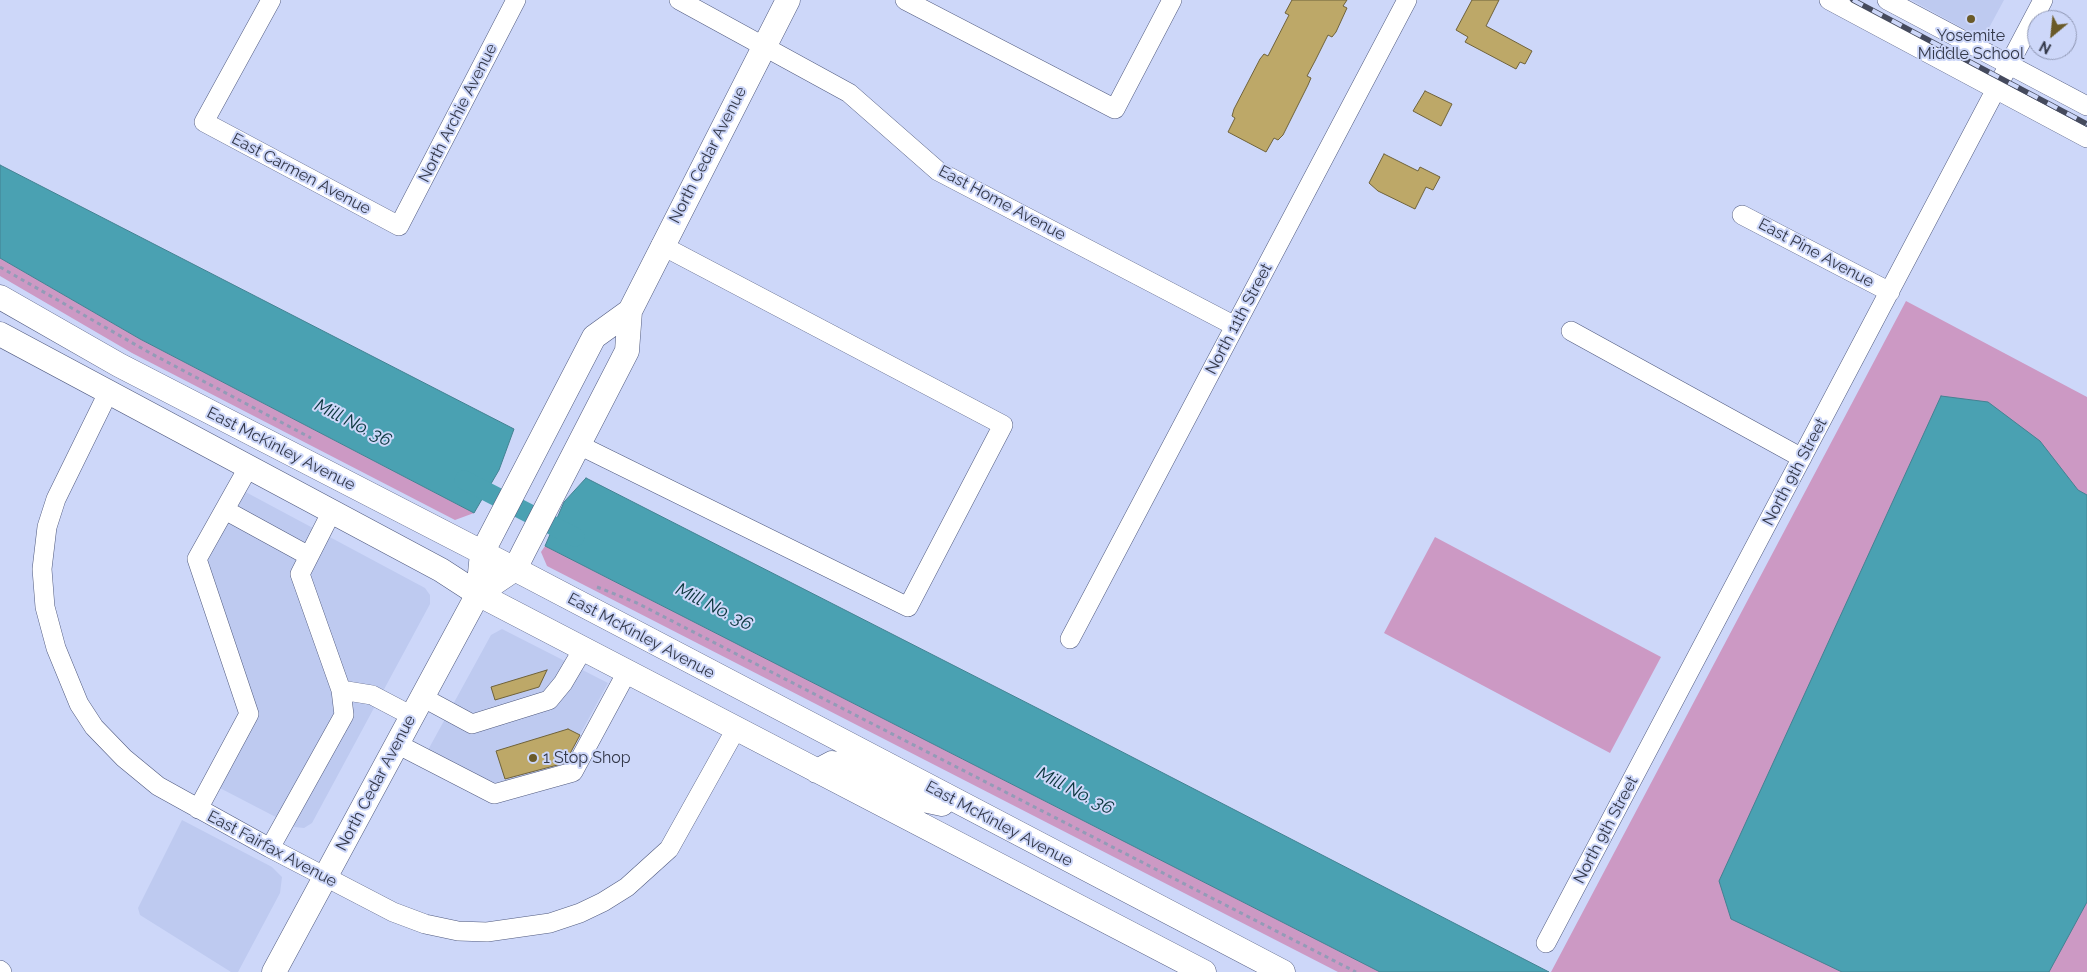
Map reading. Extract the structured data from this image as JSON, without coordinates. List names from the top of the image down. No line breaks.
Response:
{"streets":{"main road":["North Cedar Avenue","East McKinley Avenue"],"street":["North Archie Avenue","East Carmen Avenue","East Home Avenue","East Pine Avenue","North 11th Street","North 9th Street","East Fairfax Avenue"]},"crossings":[["North Archie Avenue","East Carmen Avenue"],["North Cedar Avenue","East Home Avenue"],["North Cedar Avenue","East McKinley Avenue"],["North Cedar Avenue","East Fairfax Avenue"],["East Home Avenue","North 11th Street"],["East Pine Avenue","North 9th Street"],["East McKinley Avenue","East Fairfax Avenue"]],"water":["Mill No. 36"],"places":["Yosemite Middle School","1 Stop Shop"],"north":"bottom left"}
